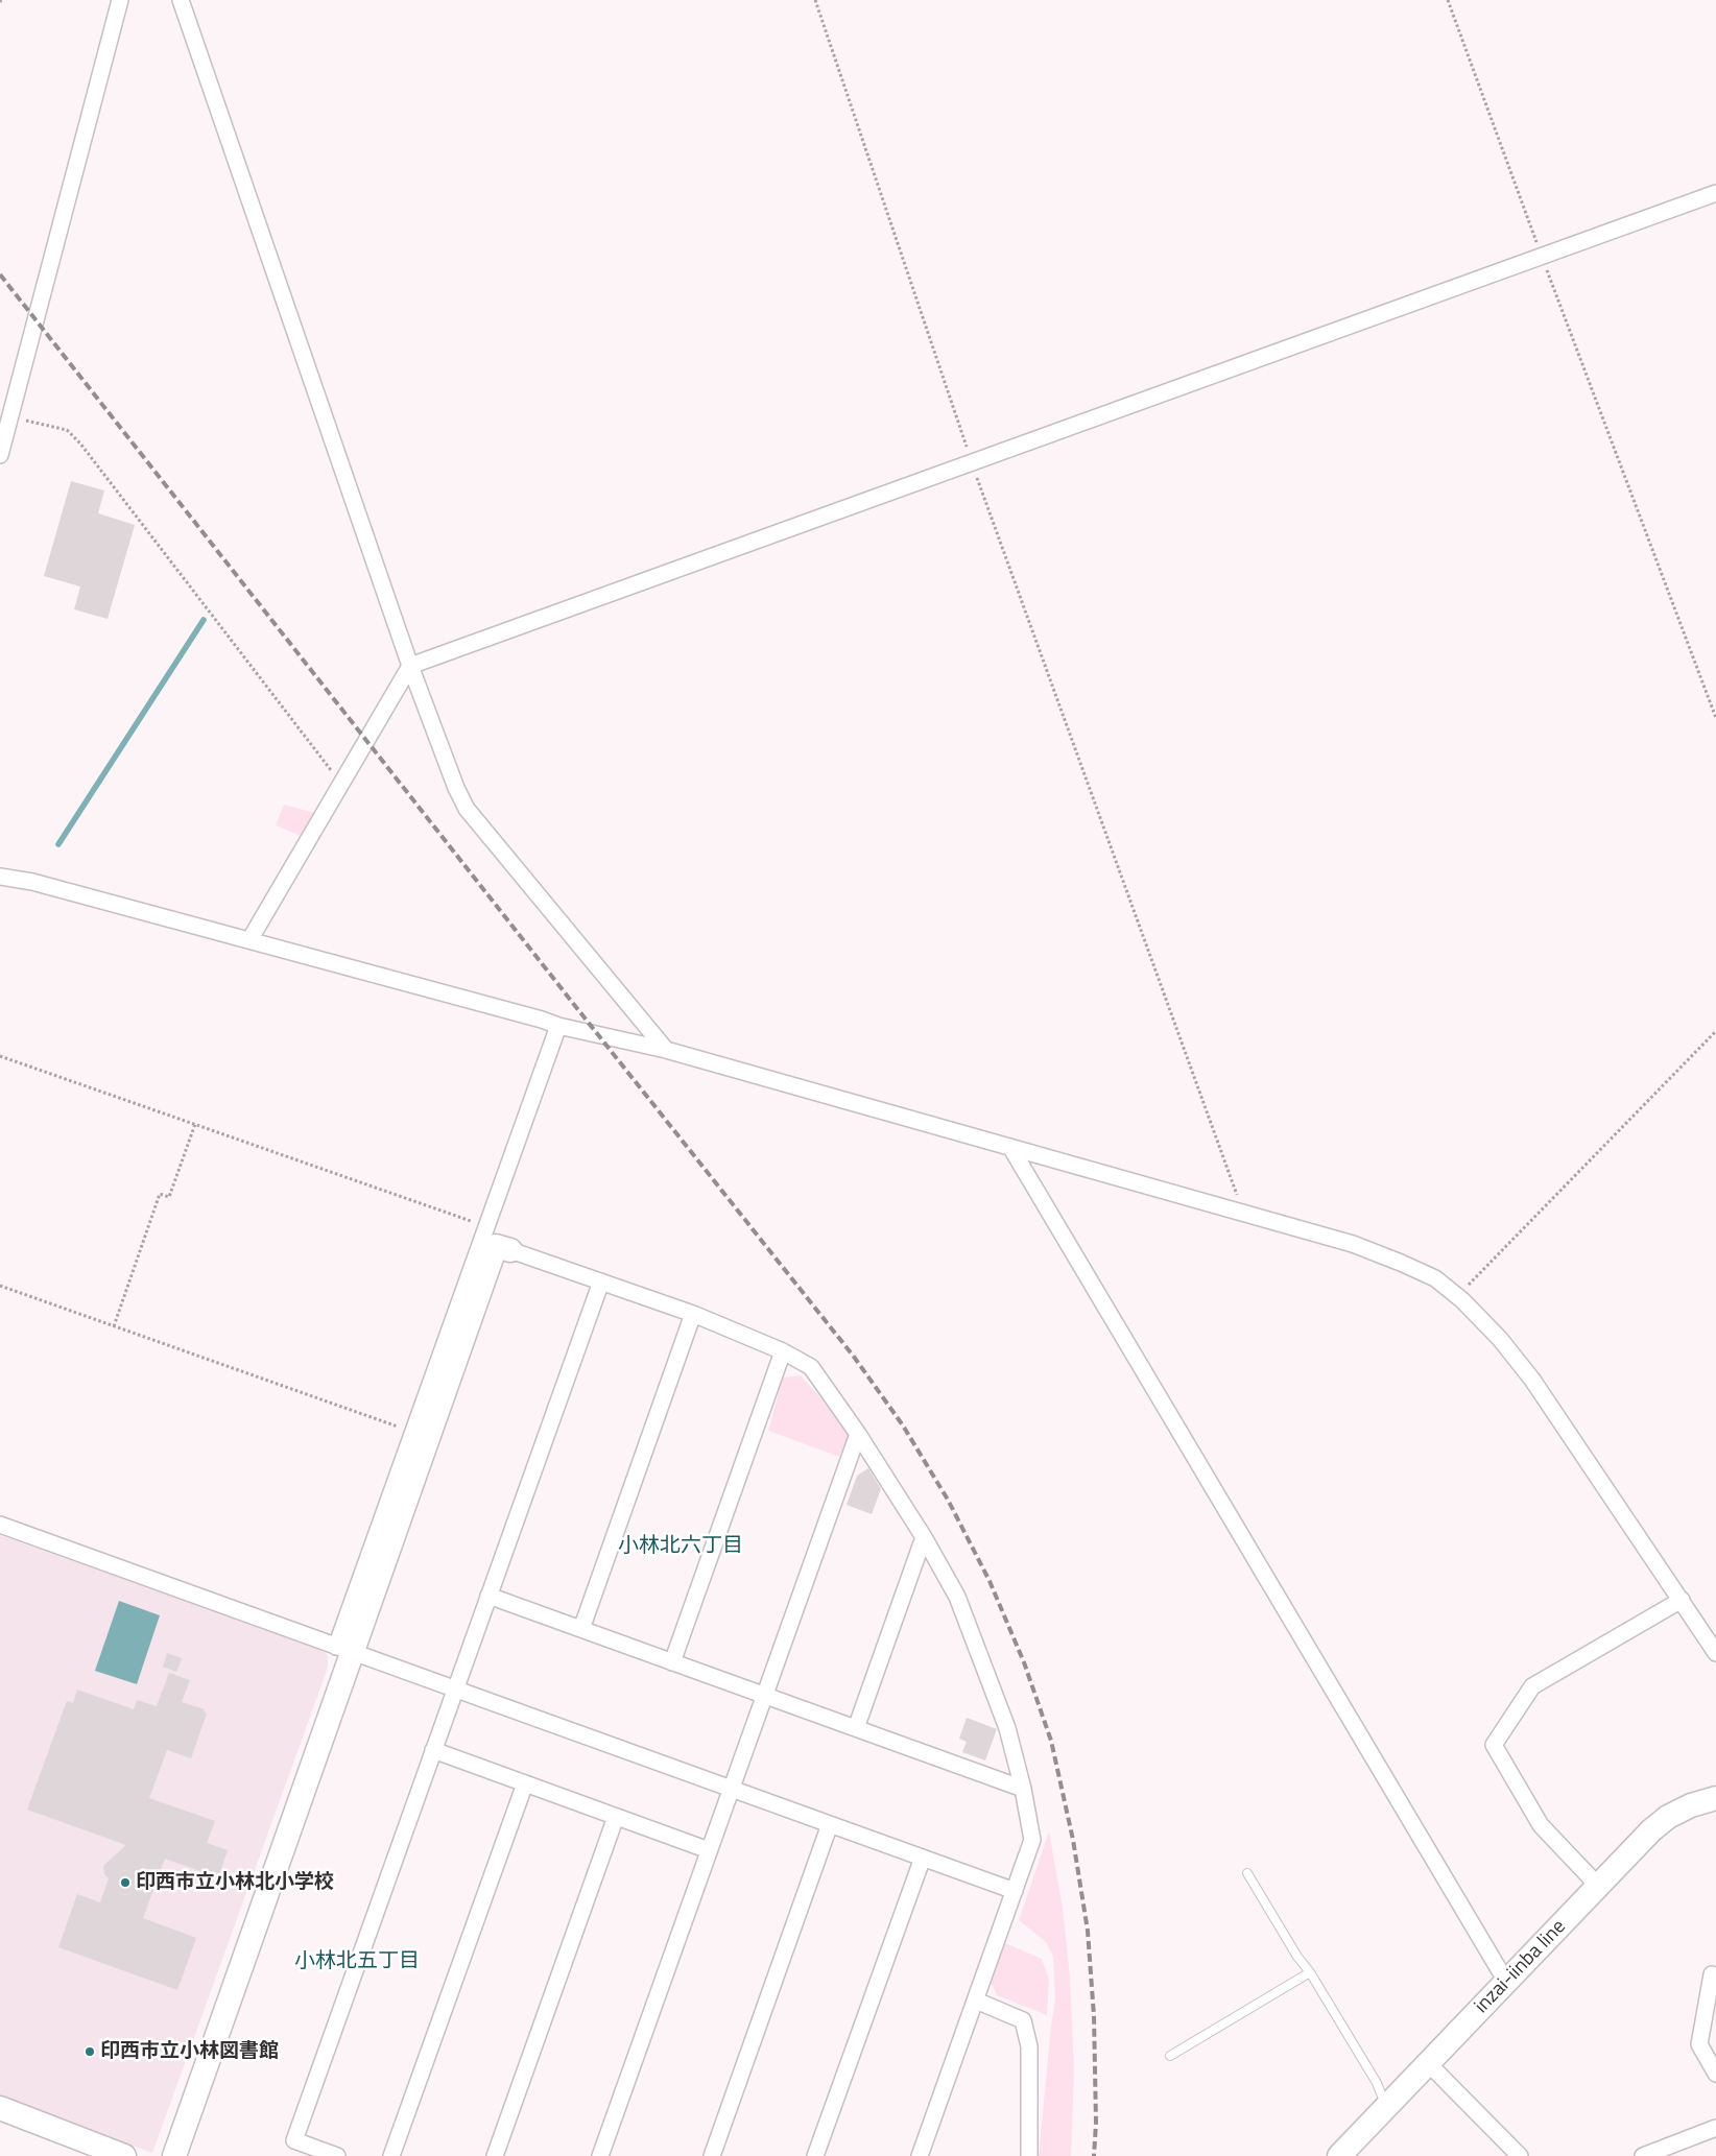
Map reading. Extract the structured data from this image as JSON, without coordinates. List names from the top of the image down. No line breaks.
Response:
{"streets":{"street":["inzai-iinba line"]},"districts":["小林北六丁目","小林北五丁目"],"places":["印西市立小林北小学校","印西市立小林図書館"]}
